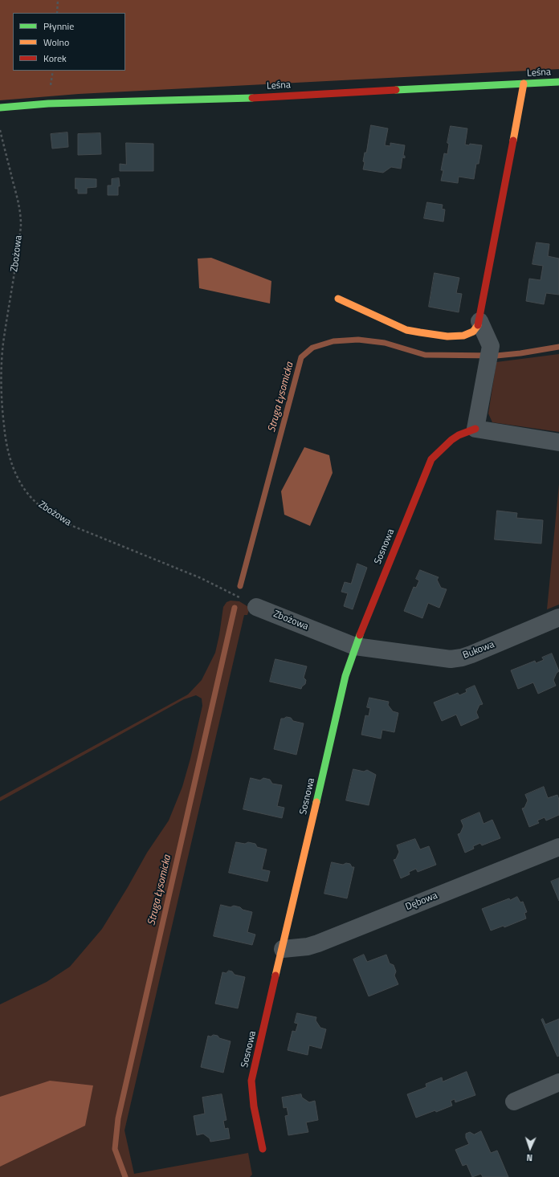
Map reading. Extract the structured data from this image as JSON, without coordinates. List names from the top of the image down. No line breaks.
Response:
{"streets":{"street":["Leśna","Zbożowa","Sosnowa","Bukowa","Dębowa"]},"crossings":[["Zbożowa","Sosnowa"],["Zbożowa","Bukowa"],["Sosnowa","Bukowa"],["Sosnowa","Dębowa"]],"water":["Struga Łysomicka"],"legend":["Płynnie","Wolno","Korek"],"north":"bottom"}
